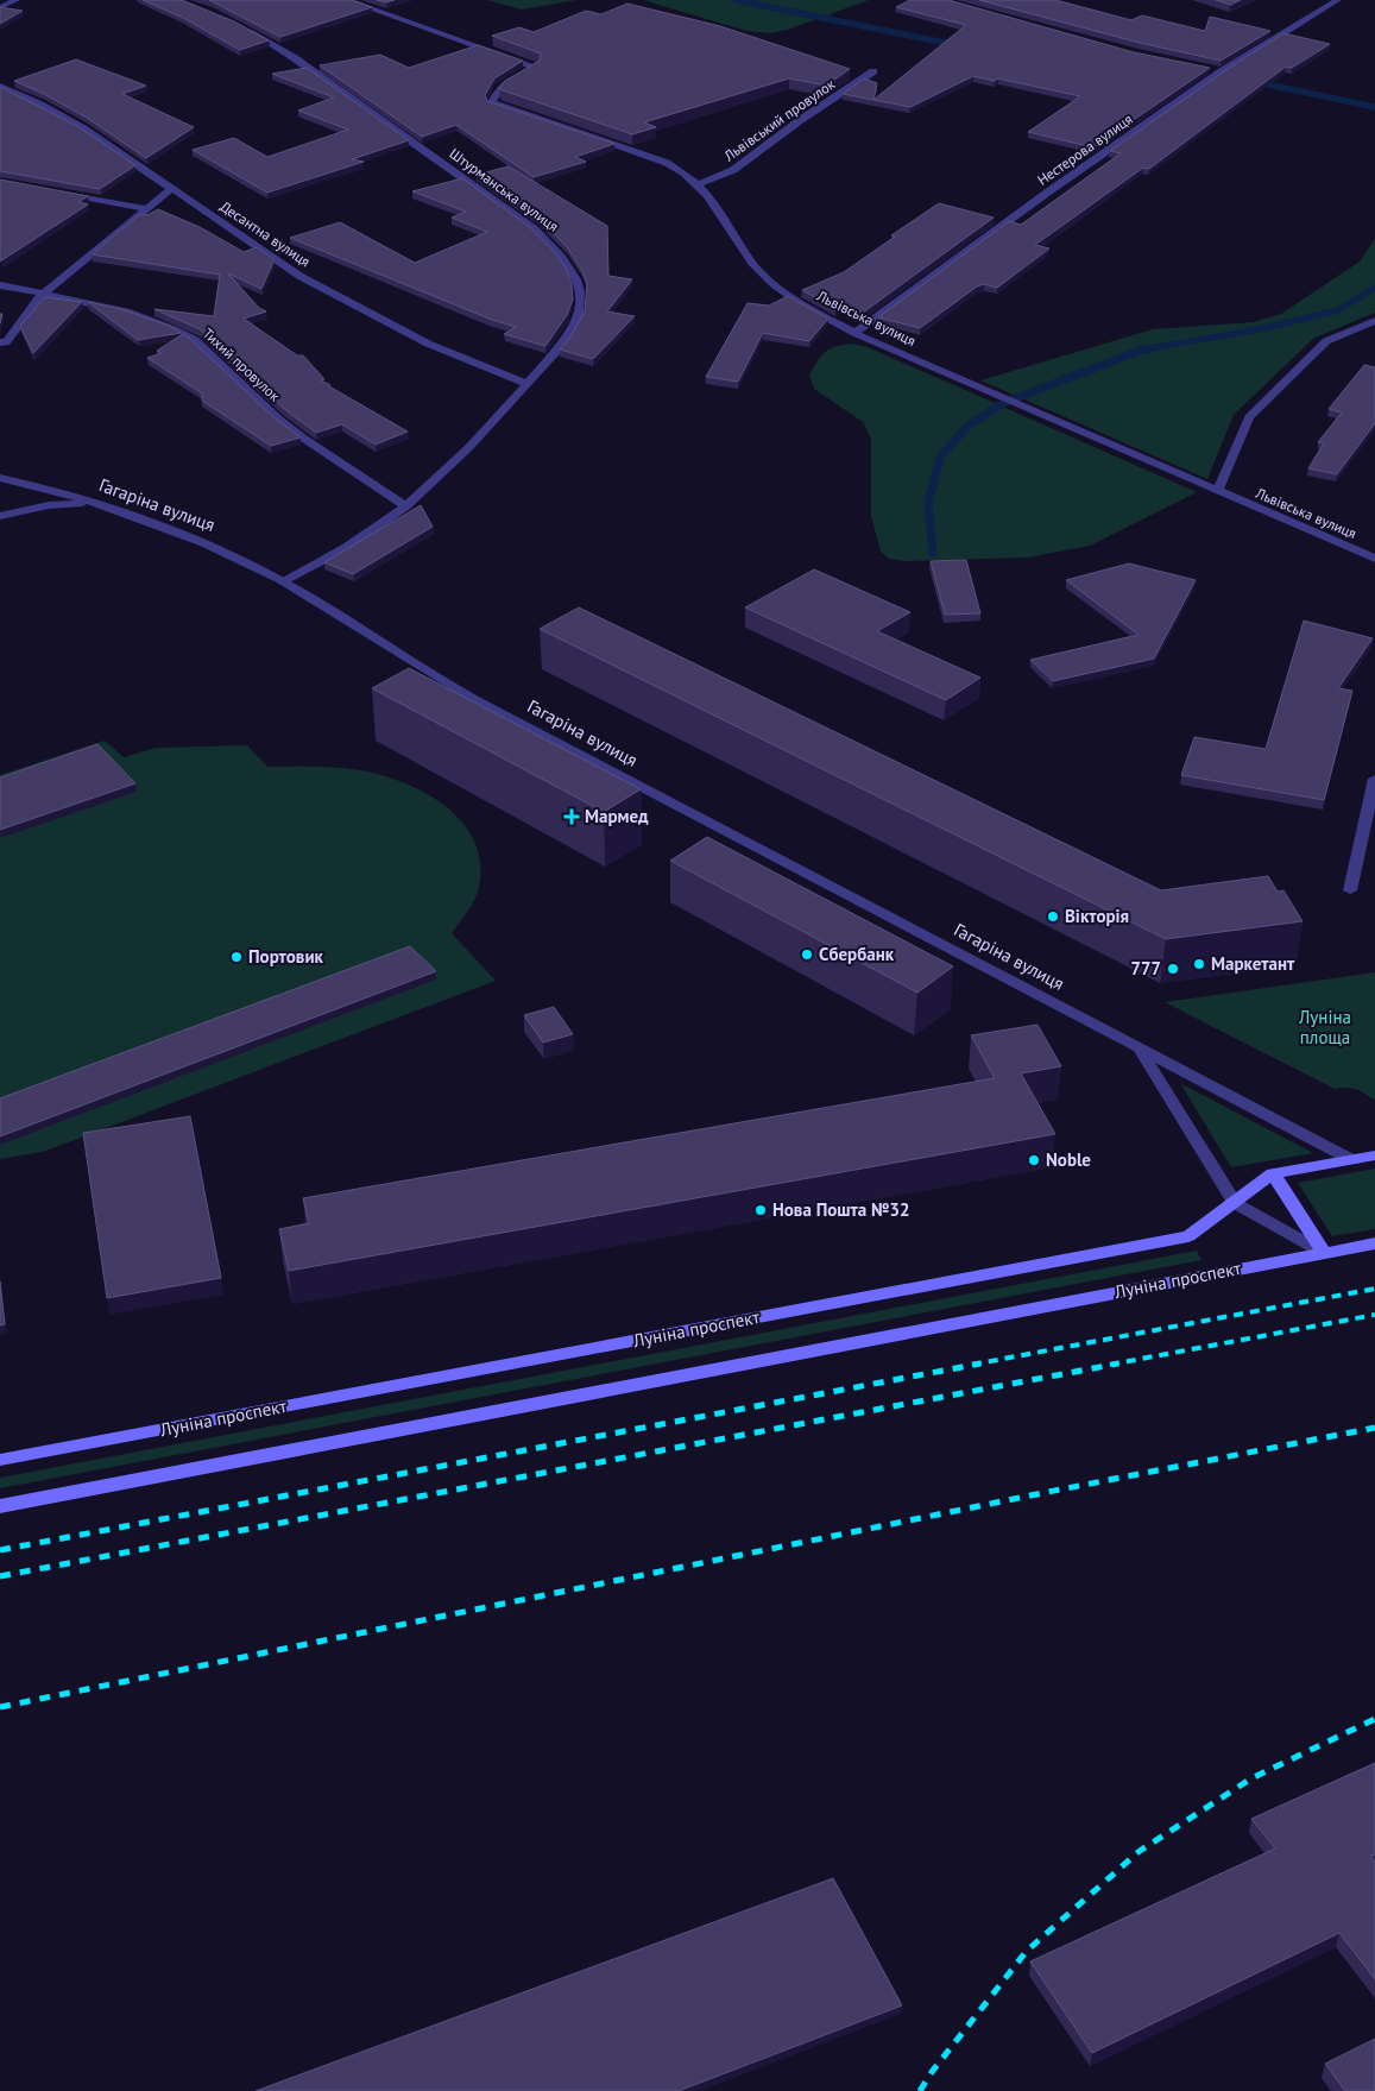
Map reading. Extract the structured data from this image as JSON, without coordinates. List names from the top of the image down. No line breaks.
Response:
{"streets":{"main road":["Луніна проспект"],"street":["Львівський провулок","Нестерова вулиця","Штурманська вулиця","Десантна вулиця","Львівська вулиця","Тихий провулок","Гагаріна вулиця"]},"crossings":[["Львівський провулок","Львівська вулиця"],["Нестерова вулиця","Львівська вулиця"],["Штурманська вулиця","Десантна вулиця"],["Штурманська вулиця","Тихий провулок"],["Штурманська вулиця","Гагаріна вулиця"],["Гагаріна вулиця","Луніна проспект"]],"parks":["Луніна площа"],"places":{"health":["Мармед"],"other":["Вікторія","Сбербанк","Портовик","Маркетант","777","Noble","Нова Пошта №32"]}}
